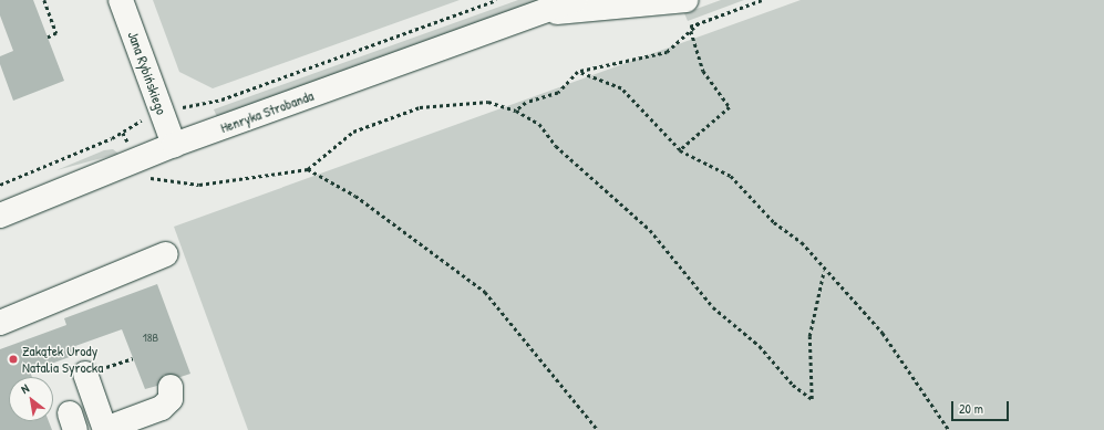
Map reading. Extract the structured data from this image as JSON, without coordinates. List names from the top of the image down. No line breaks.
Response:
{"streets":{"street":["Jana Rybińskiego","Henryka Strobanda"]},"crossings":[["Jana Rybińskiego","Henryka Strobanda"]],"places":["Zakątek Urody Natalia Syrocka"],"house_numbers":["18B"],"scale_bar":"20 m","north":"top left"}
